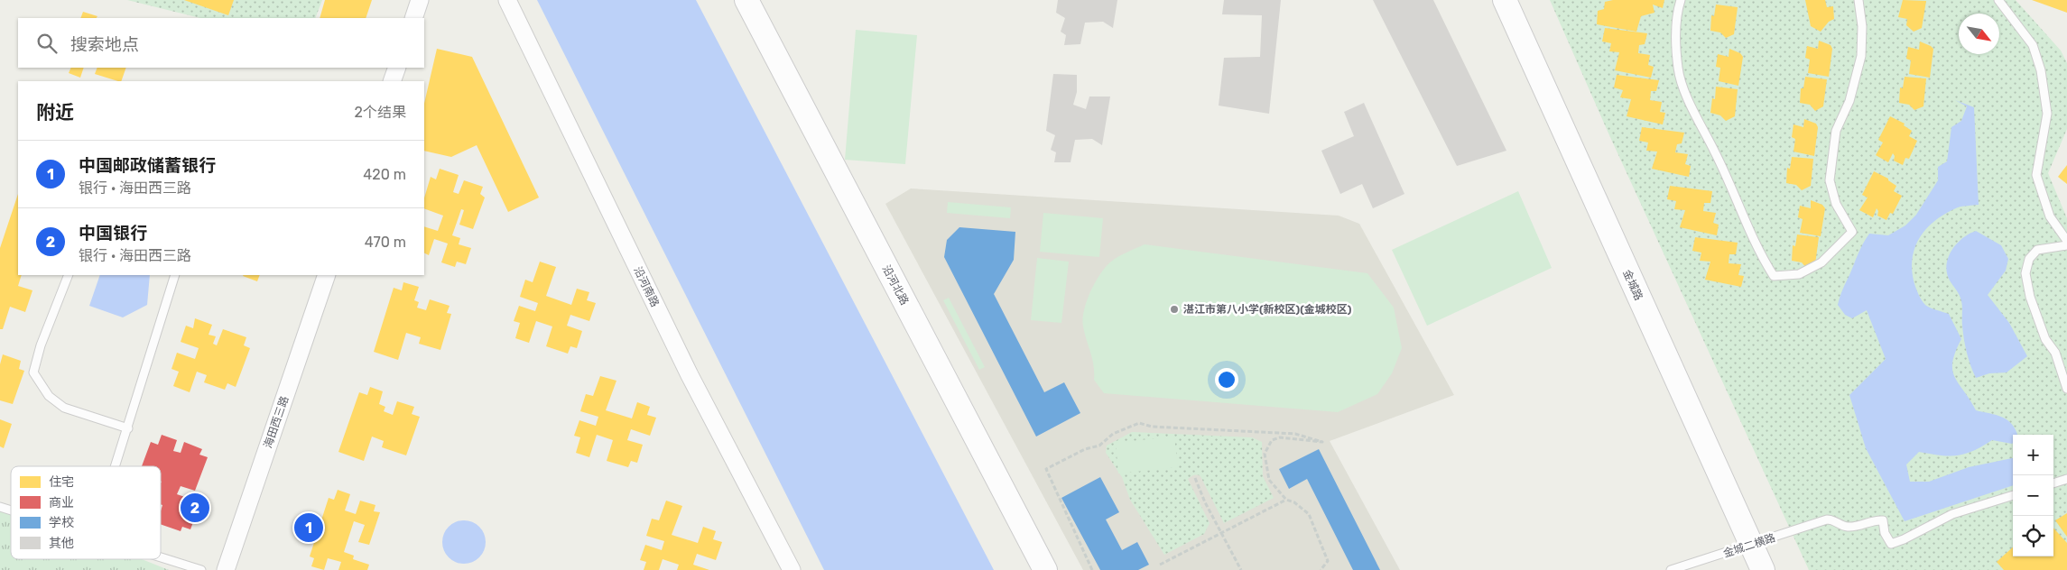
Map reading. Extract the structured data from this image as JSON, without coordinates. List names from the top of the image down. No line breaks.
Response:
{"streets":{"street":["沿河北路","金城路","沿河南路","海田西三路"],"lane":["金城二横路"]},"crossings":[["金城路","金城二横路"]],"places":["湛江市第八小学(新校区)(金城校区)"],"legend":["住宅","商业","学校","其他"],"north":"bottom right","page":{"search":"搜索地点","heading":["附近","2个结果"],"list":[{"mark":"1","name":"中国邮政储蓄银行","note":"银行 · 海田西三路","value":"420 m"},{"mark":"2","name":"中国银行","note":"银行 · 海田西三路","value":"470 m"}],"map_buttons":["+","−"],"pins":["2","1"]}}
